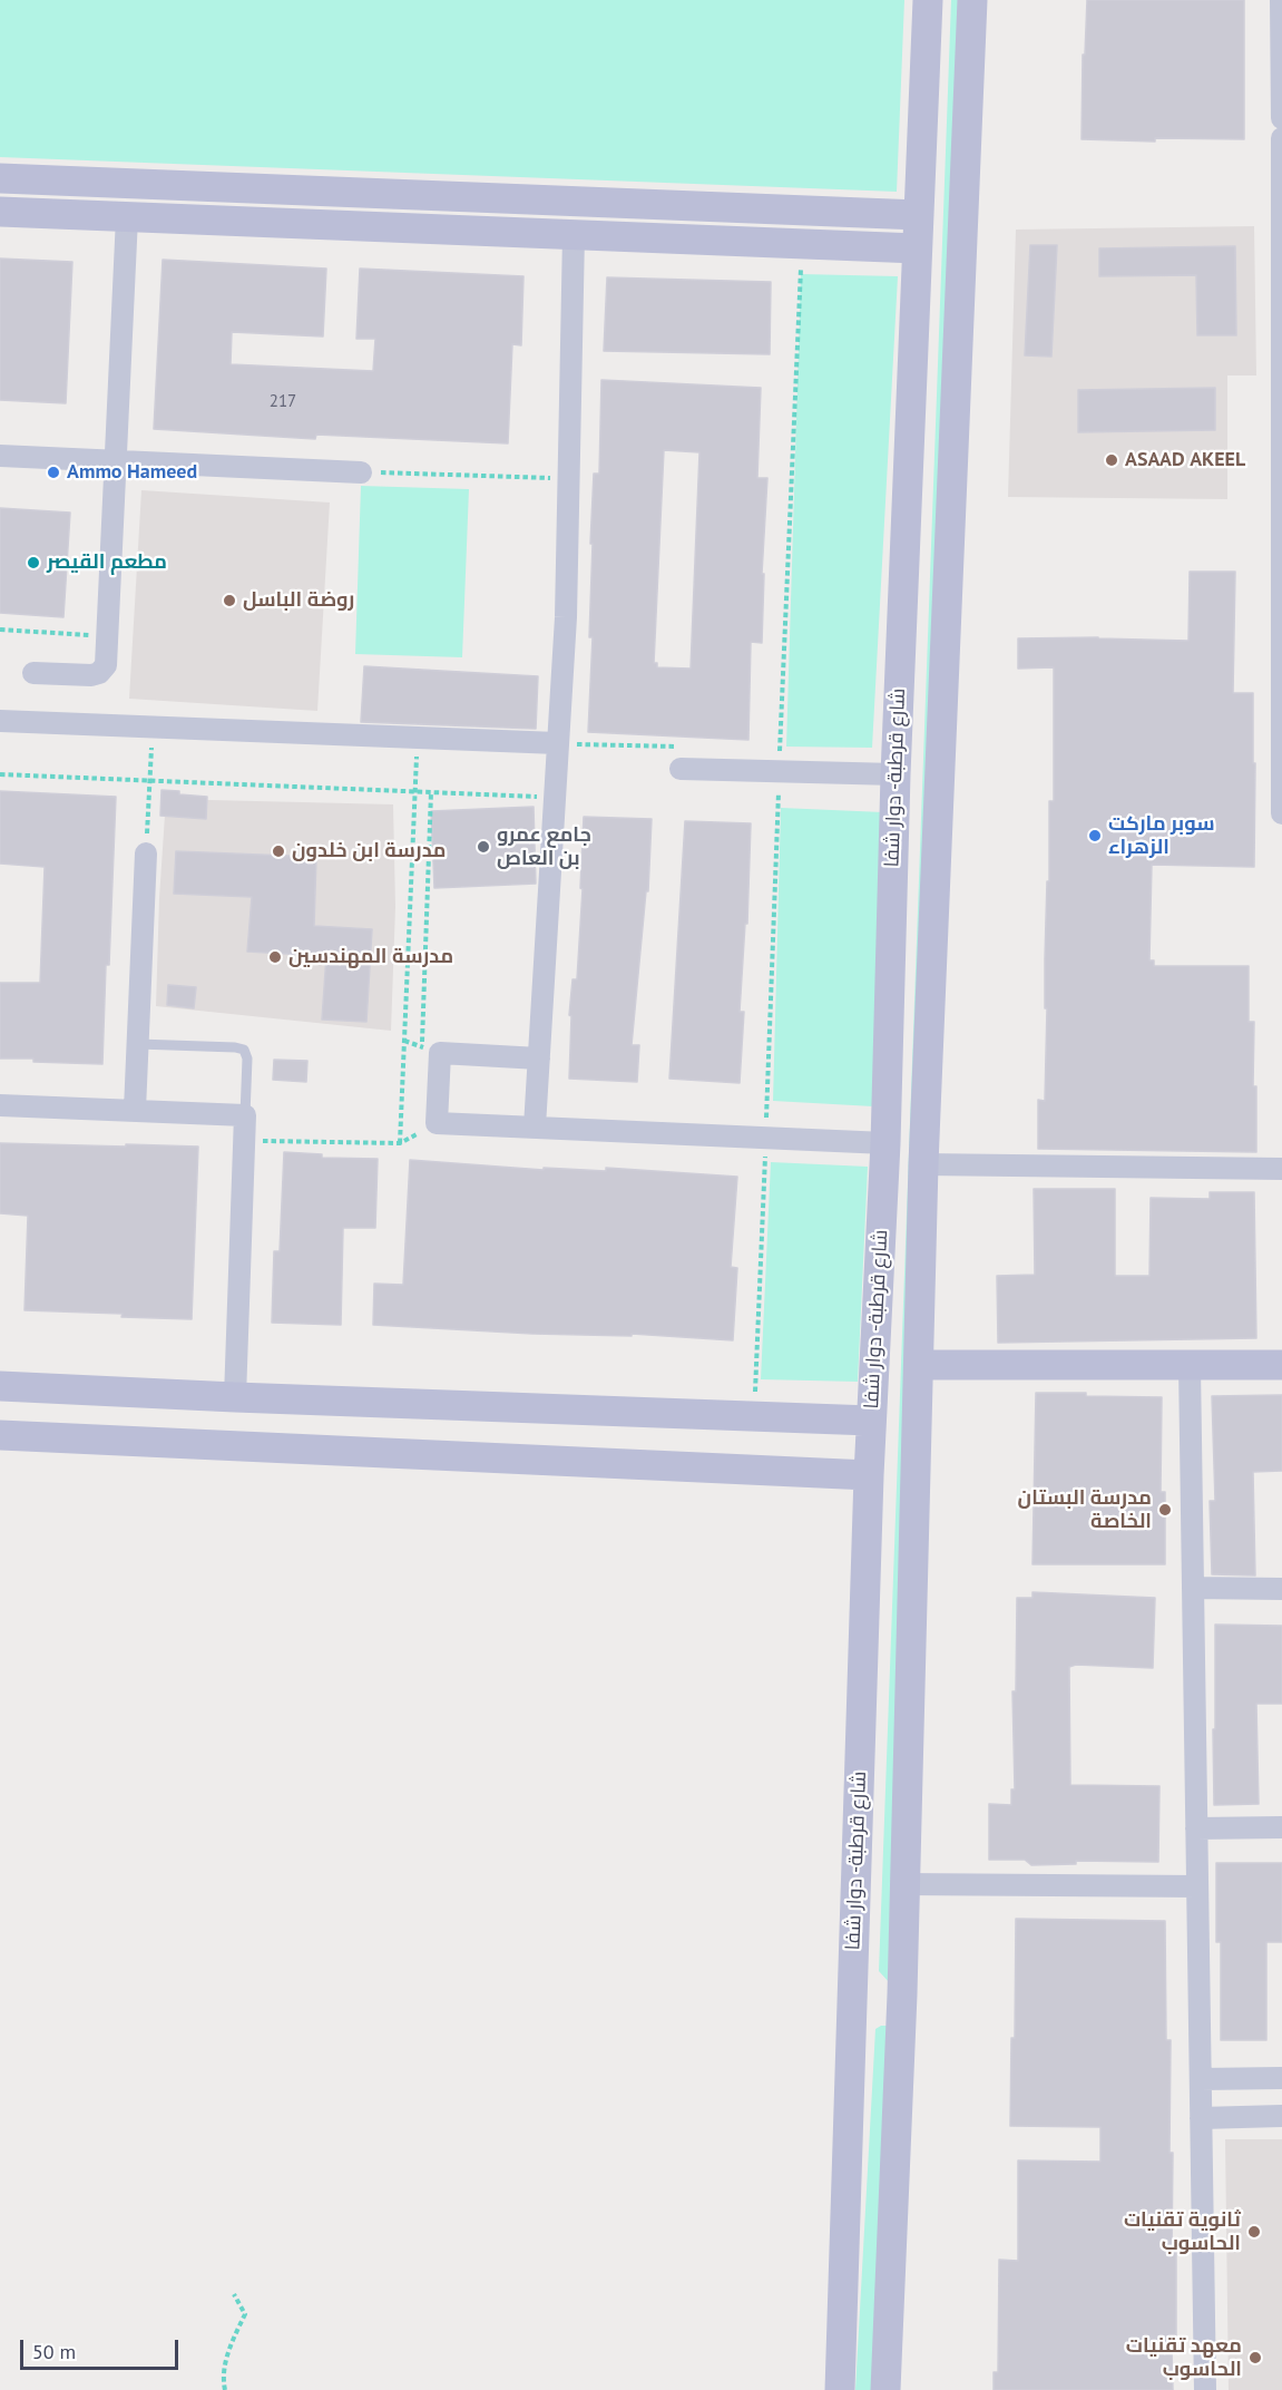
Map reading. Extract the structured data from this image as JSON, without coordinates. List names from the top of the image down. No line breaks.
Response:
{"streets":{"main road":["شارع قرطبة- دوار شفا"]},"places":["ASAAD AKEEL","Ammo Hameed","مطعم القيصر","روضة الباسل","سوبر ماركت الزهراء","جامع عمرو بن العاص","مدرسة ابن خلدون","مدرسة المهندسين","مدرسة البستان الخاصة","ثانوية تقنيات الحاسوب","معهد تقنيات الحاسوب"],"house_numbers":["217"],"scale_bar":"50 m"}
